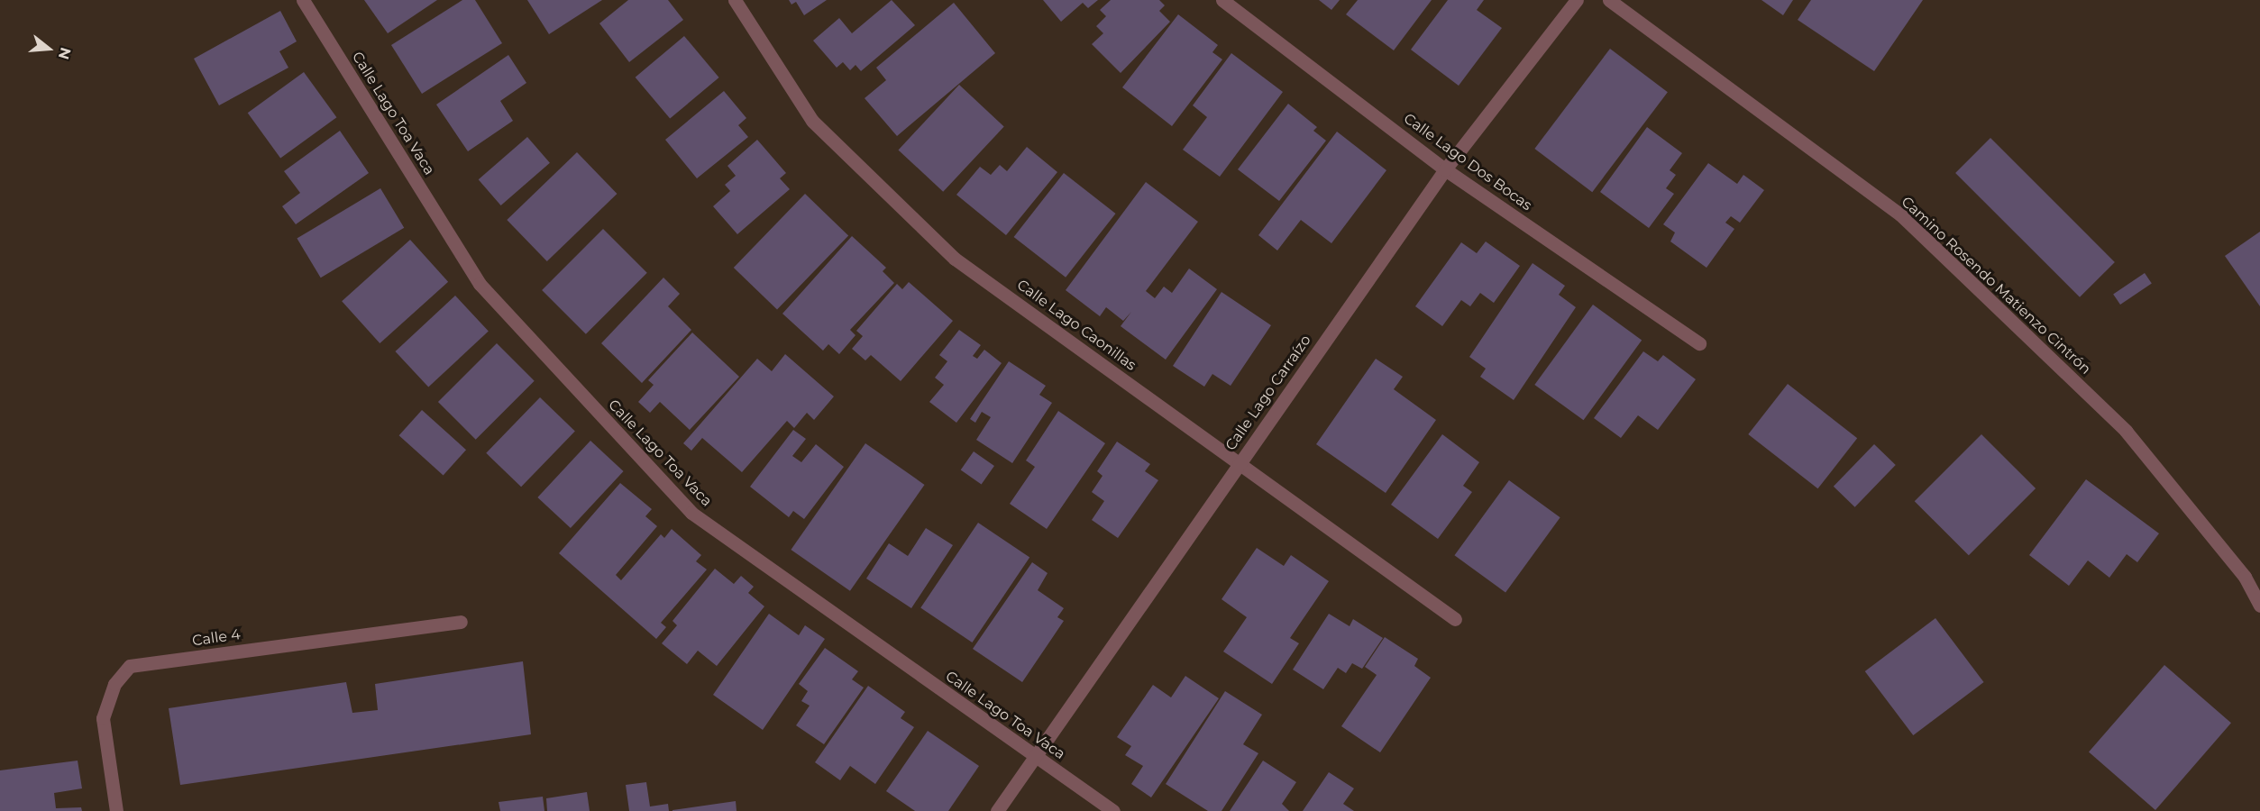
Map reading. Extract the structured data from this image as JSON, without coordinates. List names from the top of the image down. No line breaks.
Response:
{"streets":{"street":["Calle Lago Toa Vaca","Calle Lago Dos Bocas","Camino Rosendo Matienzo Cintrón","Calle Lago Caonillas","Calle Lago Carraízo","Calle 4"]},"crossings":[["Calle Lago Toa Vaca","Calle Lago Carraízo"],["Calle Lago Dos Bocas","Calle Lago Carraízo"],["Calle Lago Caonillas","Calle Lago Carraízo"]],"north":"right"}
